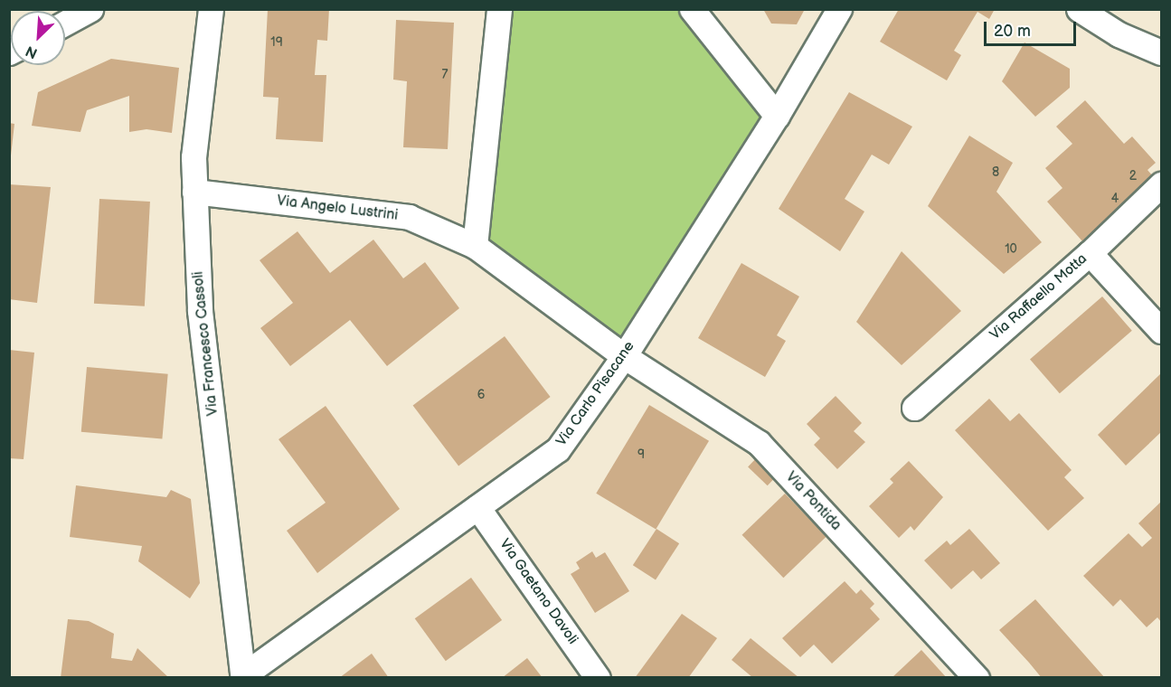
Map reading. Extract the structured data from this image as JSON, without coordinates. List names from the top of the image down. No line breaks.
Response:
{"streets":{"street":["Via Angelo Lustrini","Via Raffaello Motta","Via Francesco Cassoli","Via Carlo Pisacane","Via Pontida","Via Gaetano Davoli"]},"crossings":[["Via Angelo Lustrini","Via Francesco Cassoli"],["Via Angelo Lustrini","Via Carlo Pisacane"],["Via Angelo Lustrini","Via Pontida"],["Via Francesco Cassoli","Via Carlo Pisacane"],["Via Carlo Pisacane","Via Pontida"],["Via Carlo Pisacane","Via Gaetano Davoli"]],"house_numbers":["19","7","8","2","4","10","6","9"],"scale_bar":"20 m","north":"bottom left"}
